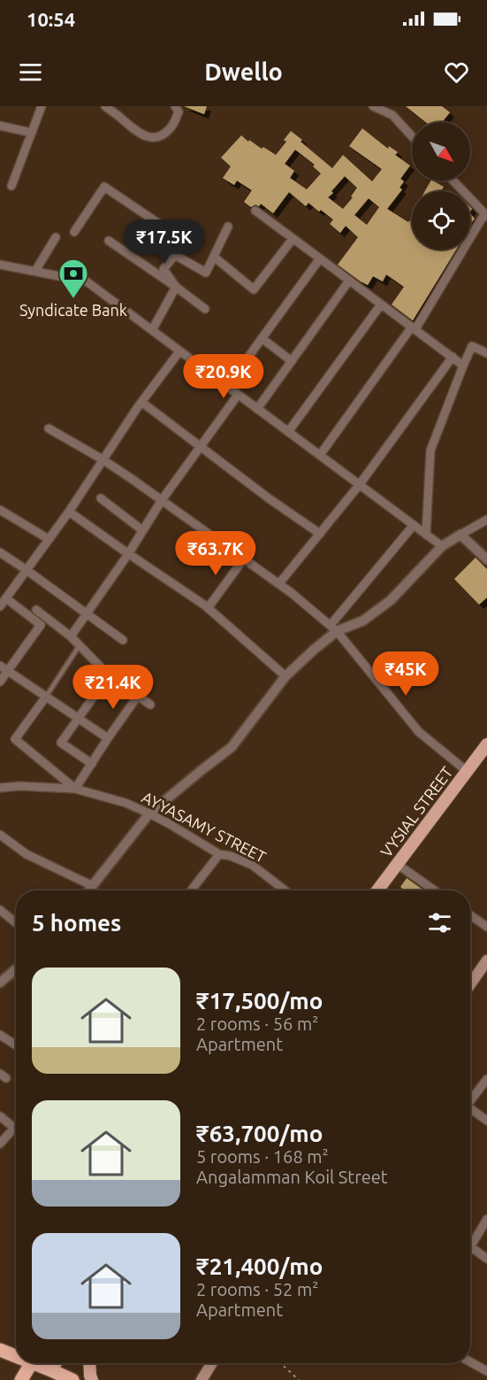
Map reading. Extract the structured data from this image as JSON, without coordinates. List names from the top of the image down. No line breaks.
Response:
{"streets":{"main road":["VYSIAL STREET"],"street":["AYYASAMY STREET"]},"places":{"bank":["Syndicate Bank"]},"north":"bottom right","page":{"status":"10:54","header":"Dwello","price":["₹17.5K","₹20.9K","₹63.7K","₹45K","₹21.4K"],"heading":"5 homes","list":[{"name":"₹17,500/mo","note":"2 rooms · 56 m² · Apartment"},{"name":"₹63,700/mo","note":"5 rooms · 168 m² · Angalamman Koil Street"},{"name":"₹21,400/mo","note":"2 rooms · 52 m² · Apartment"}]}}
